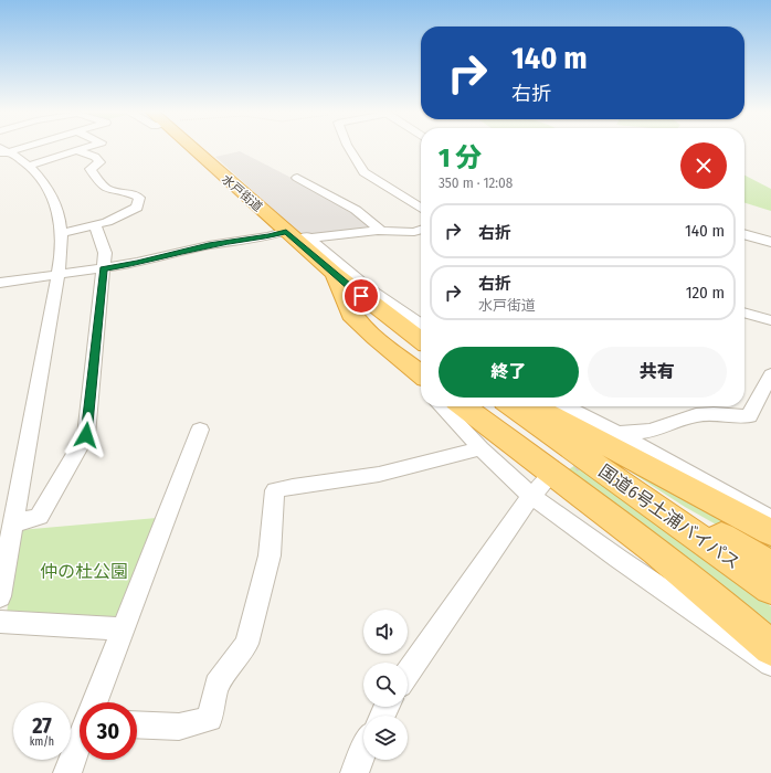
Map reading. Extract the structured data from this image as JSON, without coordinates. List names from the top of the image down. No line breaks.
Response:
{"streets":{"highway":["水戸街道","国道6号土浦バイパス"]},"parks":["仲の杜公園"],"page":{"turn":["140 m","右折"],"heading":["1 分","350 m · 12:08"],"list":[{"name":"右折","value":"140 m"},{"name":"右折","note":"水戸街道","value":"120 m"}],"buttons":["終了","共有"],"speed":"27 km/h","limit":"30"}}
